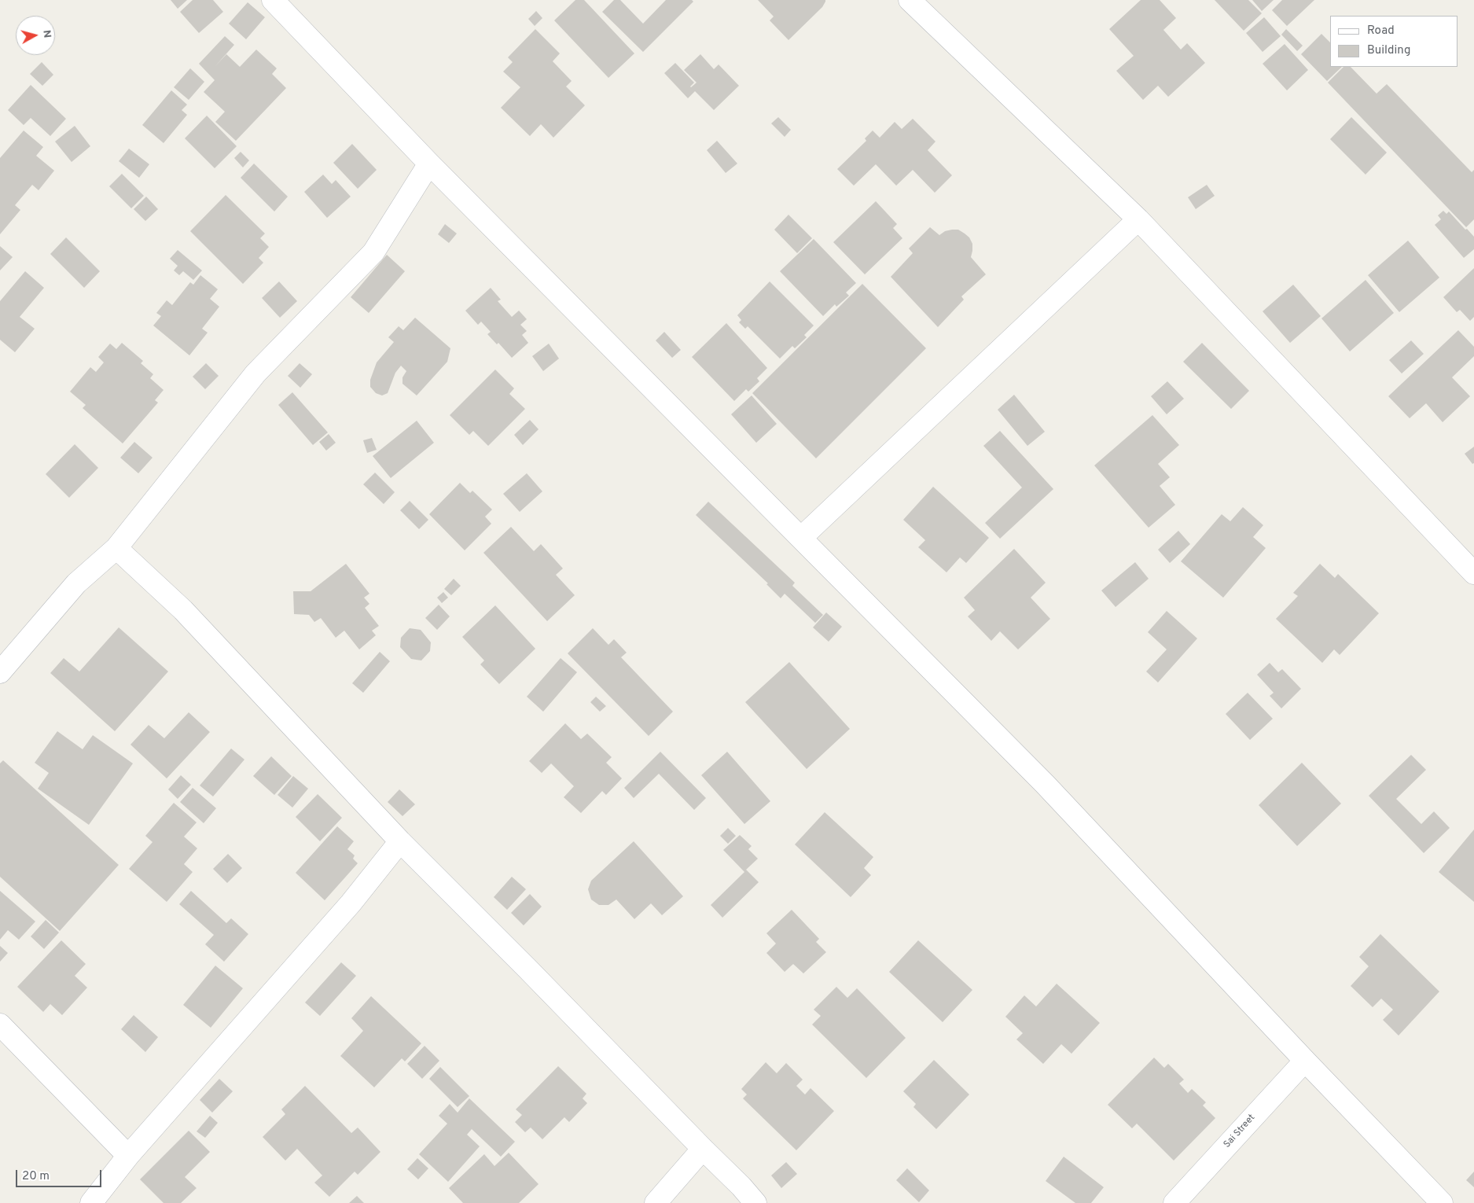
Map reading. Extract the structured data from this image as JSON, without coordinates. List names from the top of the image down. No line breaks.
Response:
{"streets":{"street":["Sai Street"]},"legend":["Road","Building"],"scale_bar":"20 m","north":"right"}
